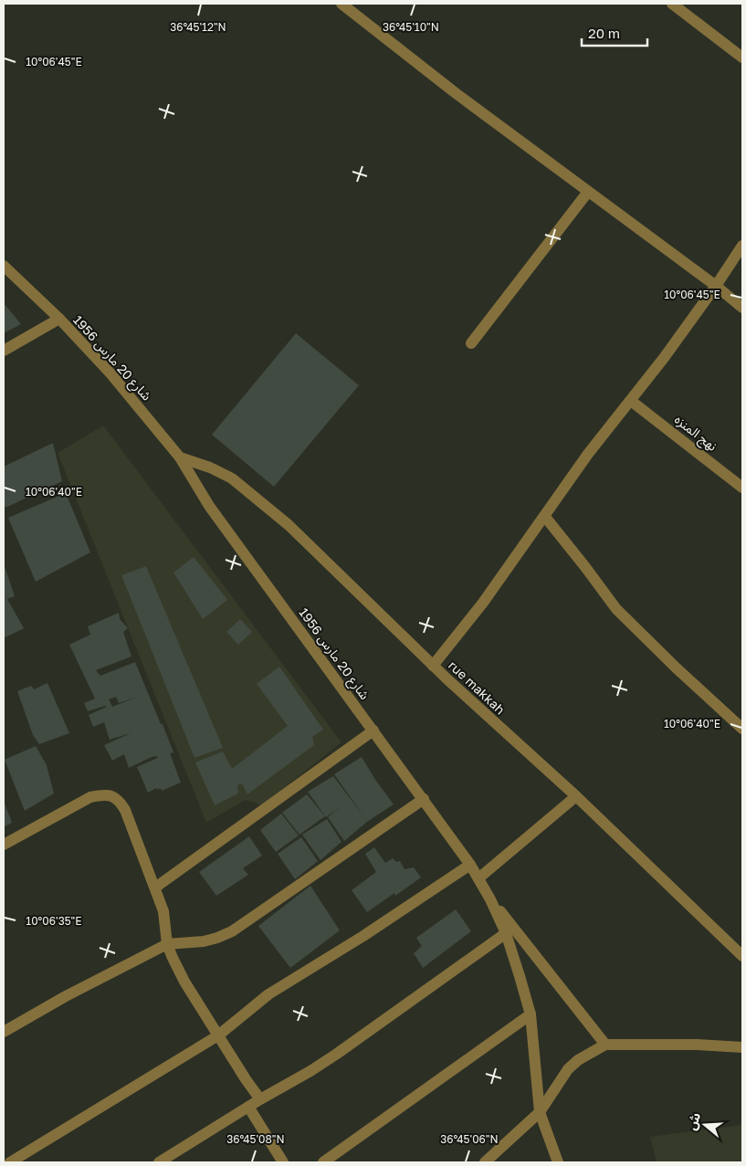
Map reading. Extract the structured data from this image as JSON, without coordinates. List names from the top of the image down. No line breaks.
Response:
{"streets":{"street":["شارع 20 مارس 1956","نهج المنزه","rue makkah"]},"crossings":[["شارع 20 مارس 1956","rue makkah"]],"scale_bar":"20 m","north":"left","coordinates":["36°45'12\"N","36°45'10\"N","10°06'45\"E","10°06'40\"E","10°06'35\"E","36°45'08\"N","36°45'06\"N"]}
